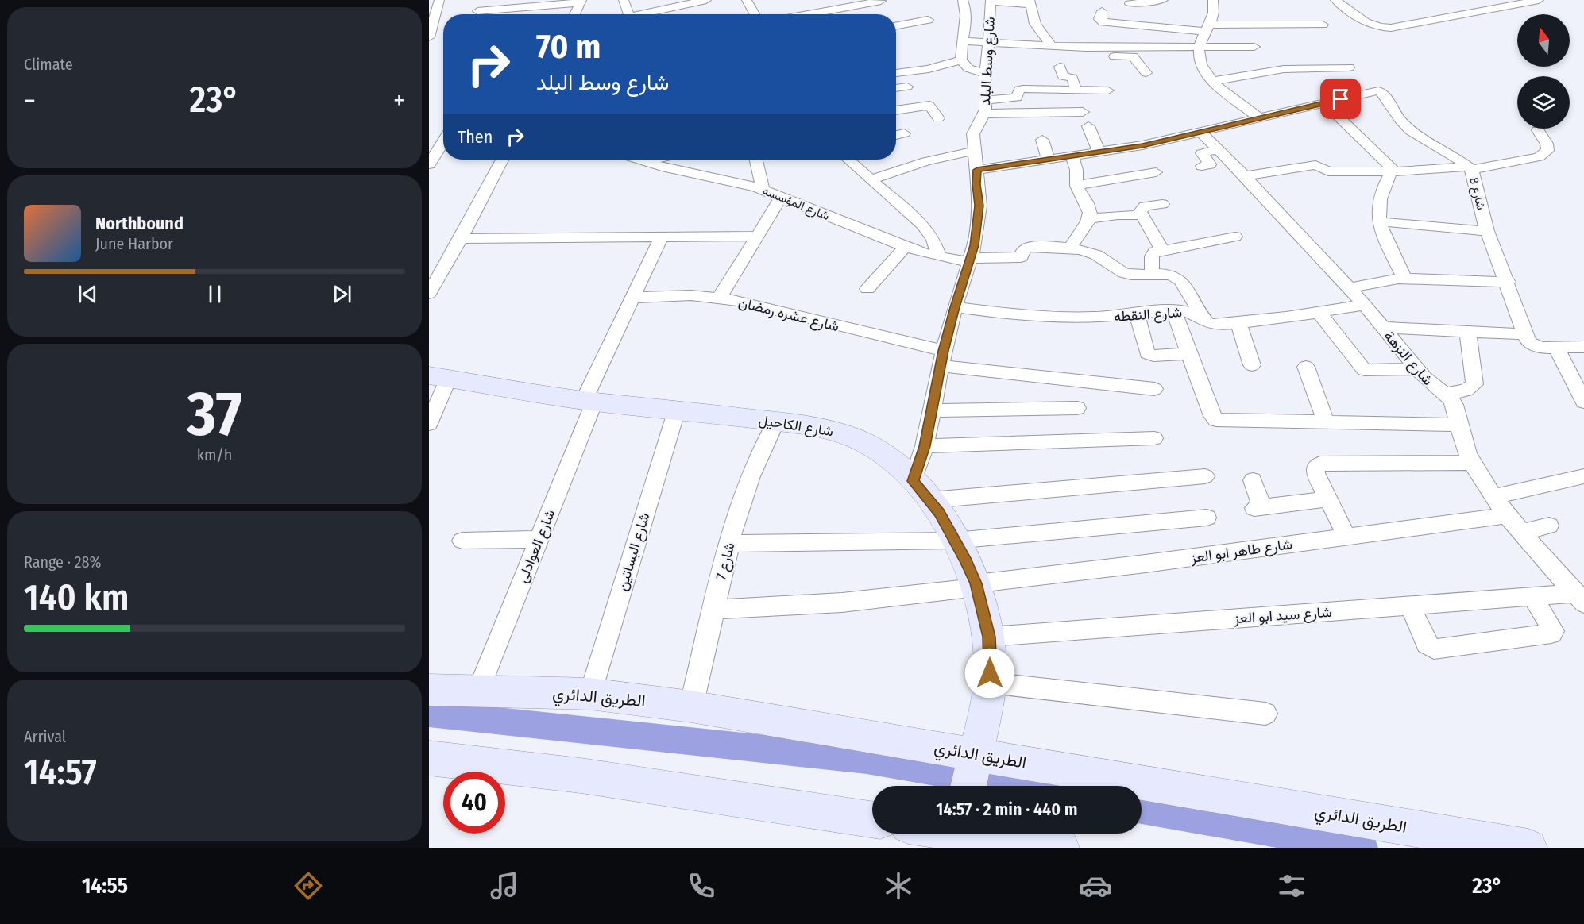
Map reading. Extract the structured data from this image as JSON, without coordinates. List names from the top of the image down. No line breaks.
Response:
{"streets":{"street":["شارع وسط البلد","شارع 8","شارع المؤسسه","شارع عشره رمضان","شارع النقطه","شارع النزهة","شارع الكاحيل","شارع العوادلى","شارع طاهر ابو العز","شارع البساتين","شارع 7","شارع سيد ابو العز","الطريق الدائري"]},"crossings":[["شارع وسط البلد","شارع المؤسسه"],["شارع وسط البلد","شارع عشره رمضان"],["شارع وسط البلد","شارع النقطه"],["شارع وسط البلد","شارع الكاحيل"],["شارع عشره رمضان","شارع العوادلى"],["شارع النزهة","شارع طاهر ابو العز"],["شارع النزهة","شارع سيد ابو العز"],["شارع الكاحيل","شارع العوادلى"],["شارع الكاحيل","شارع طاهر ابو العز"],["شارع الكاحيل","شارع البساتين"],["شارع الكاحيل","شارع 7"],["شارع الكاحيل","شارع سيد ابو العز"],["شارع الكاحيل","الطريق الدائري"],["شارع العوادلى","الطريق الدائري"],["شارع طاهر ابو العز","شارع 7"],["شارع البساتين","الطريق الدائري"],["شارع 7","الطريق الدائري"]],"north":"top","page":{"tile":["Climate",["37","km/h"],["Range · 28%","140 km"],["Arrival","14:57"]],"turn":["70 m","شارع وسط البلد"],"heat":["−","23°","+"],"then":"Then","song":["Northbound","June Harbor"],"limit":"40","trip":"14:57 · 2 min · 440 m","tabs":["14:55","23°"]}}
